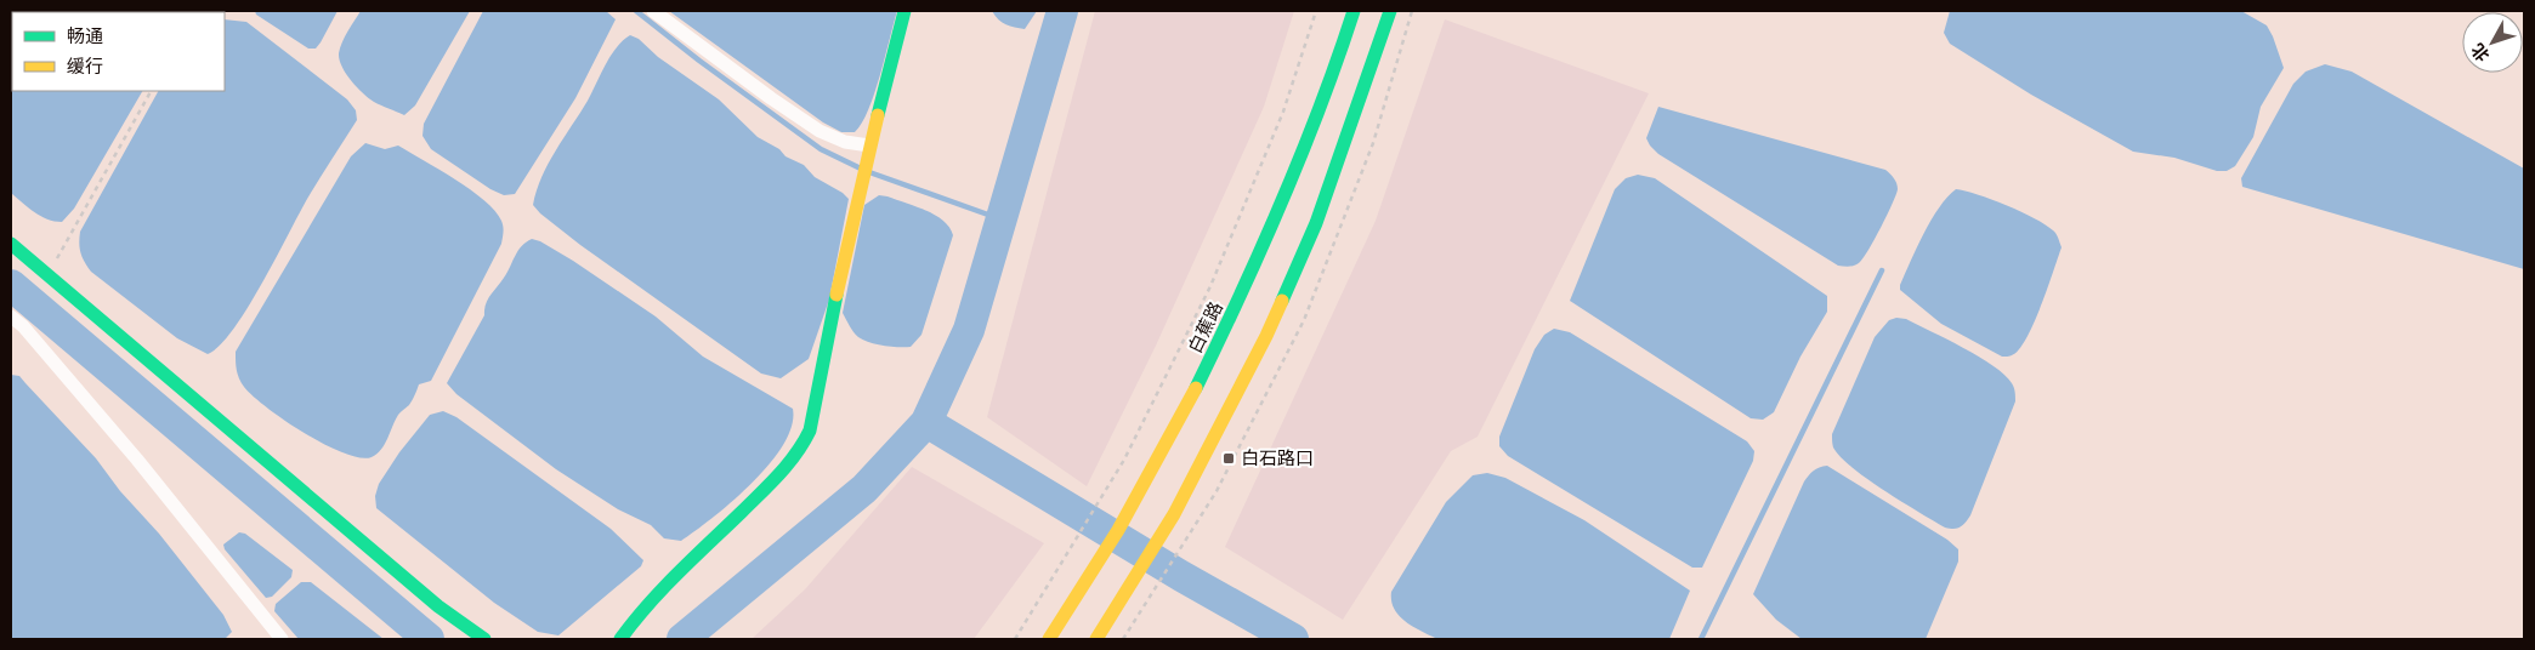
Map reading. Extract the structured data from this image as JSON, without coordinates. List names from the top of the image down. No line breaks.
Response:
{"streets":{"main road":["白蕉路"]},"places":{"transit":["白石路口"]},"legend":["畅通","缓行"],"north":"bottom left"}
